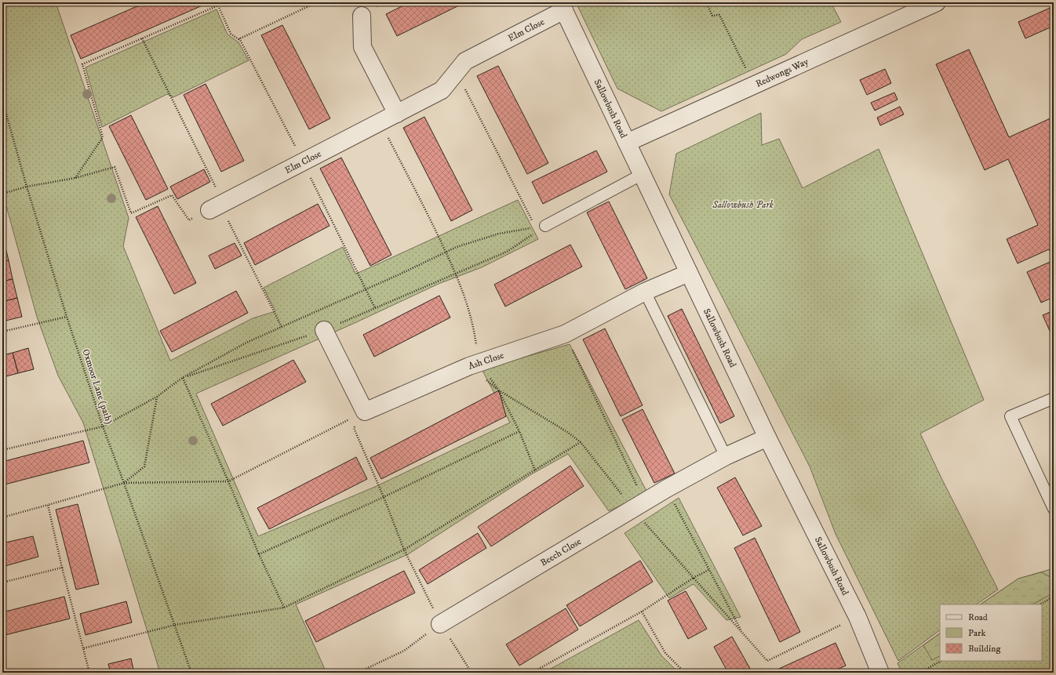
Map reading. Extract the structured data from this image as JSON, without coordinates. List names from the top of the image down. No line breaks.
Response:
{"streets":{"street":["Elm Close","Redwongs Way","Sallowbush Road","Ash Close","Beech Close"],"path":["Oxmoor Lane (path)"]},"crossings":[["Elm Close","Sallowbush Road"],["Redwongs Way","Sallowbush Road"],["Sallowbush Road","Ash Close"],["Sallowbush Road","Beech Close"]],"parks":["Sallowbush Park"],"legend":["Road","Park","Building"]}
